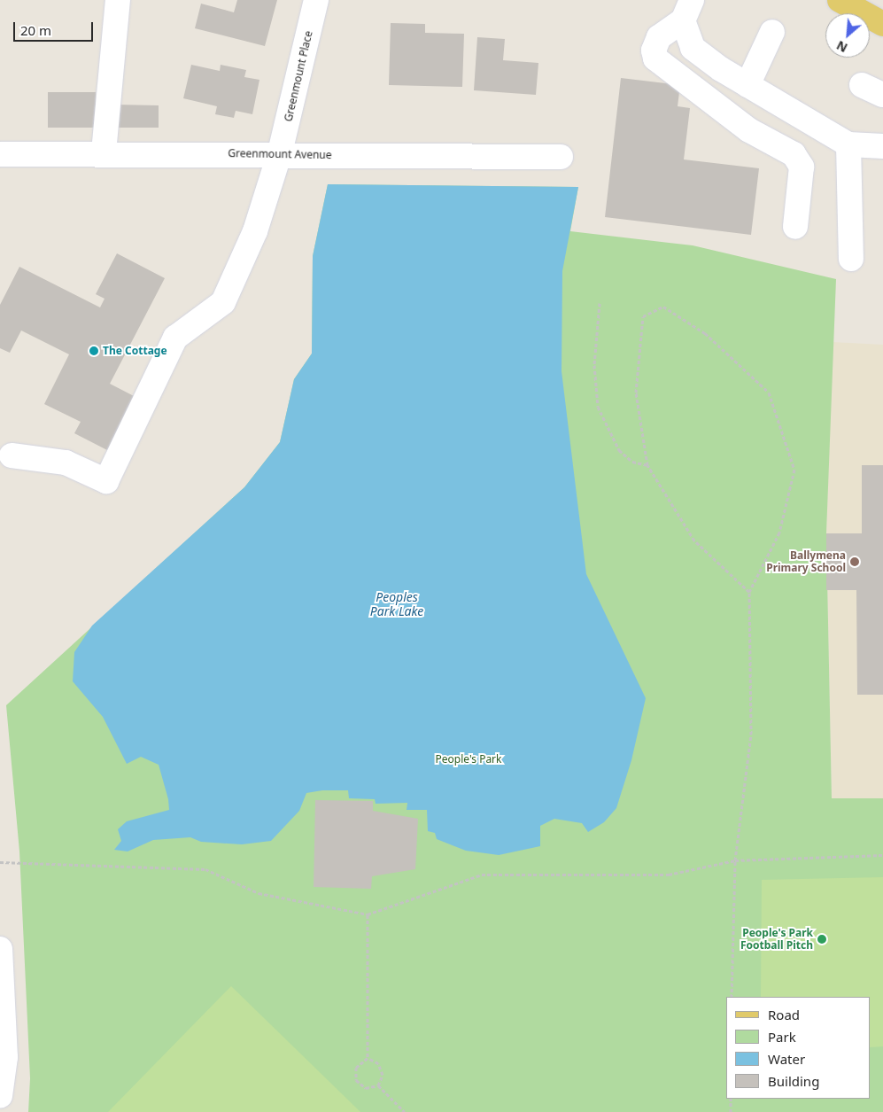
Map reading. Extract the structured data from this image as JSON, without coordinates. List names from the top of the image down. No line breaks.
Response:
{"streets":{"street":["Greenmount Place","Greenmount Avenue"]},"crossings":[["Greenmount Place","Greenmount Avenue"]],"water":["Peoples Park Lake"],"parks":["People's Park"],"places":["The Cottage","Ballymena Primary School","People's Park Football Pitch"],"legend":["Road","Park","Water","Building"],"scale_bar":"20 m","north":"bottom left"}
